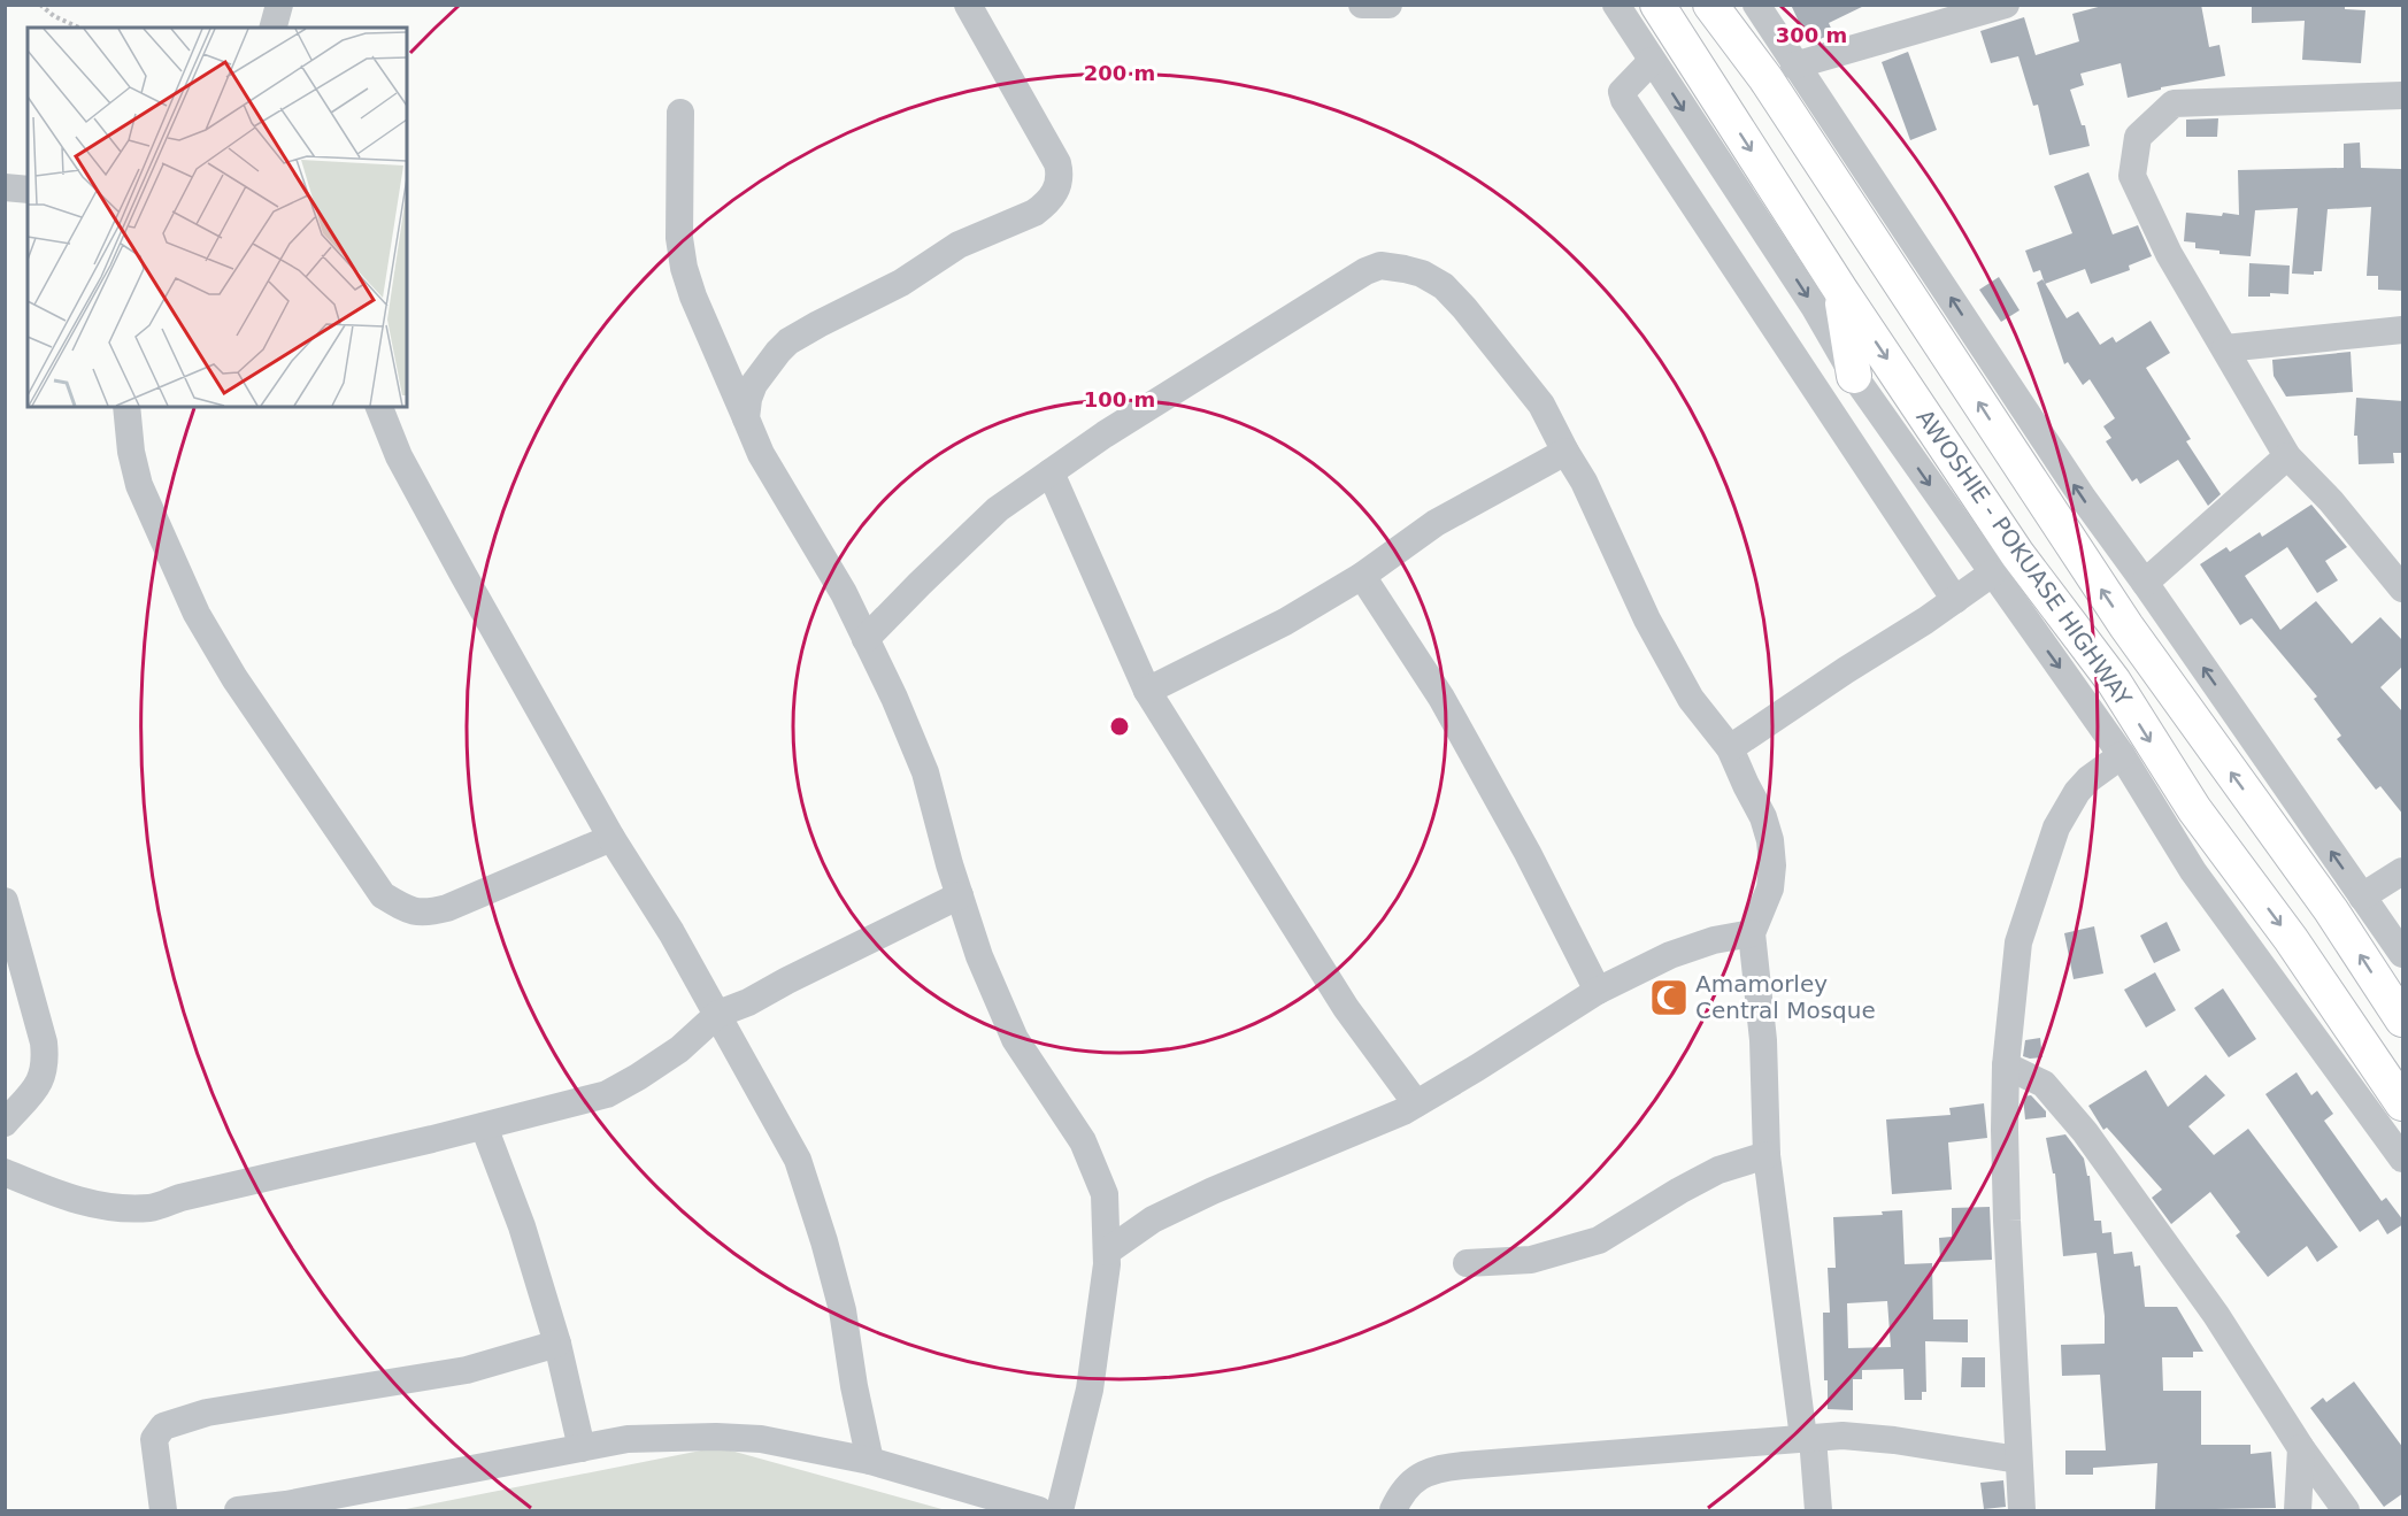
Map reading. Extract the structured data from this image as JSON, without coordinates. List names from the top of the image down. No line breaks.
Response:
{"streets":{"main road":["AWOSHIE - POKUASE HIGHWAY"]},"places":{"mosque":["Amamorley Central Mosque"]},"rings":["300 m","200 m","100 m"]}
